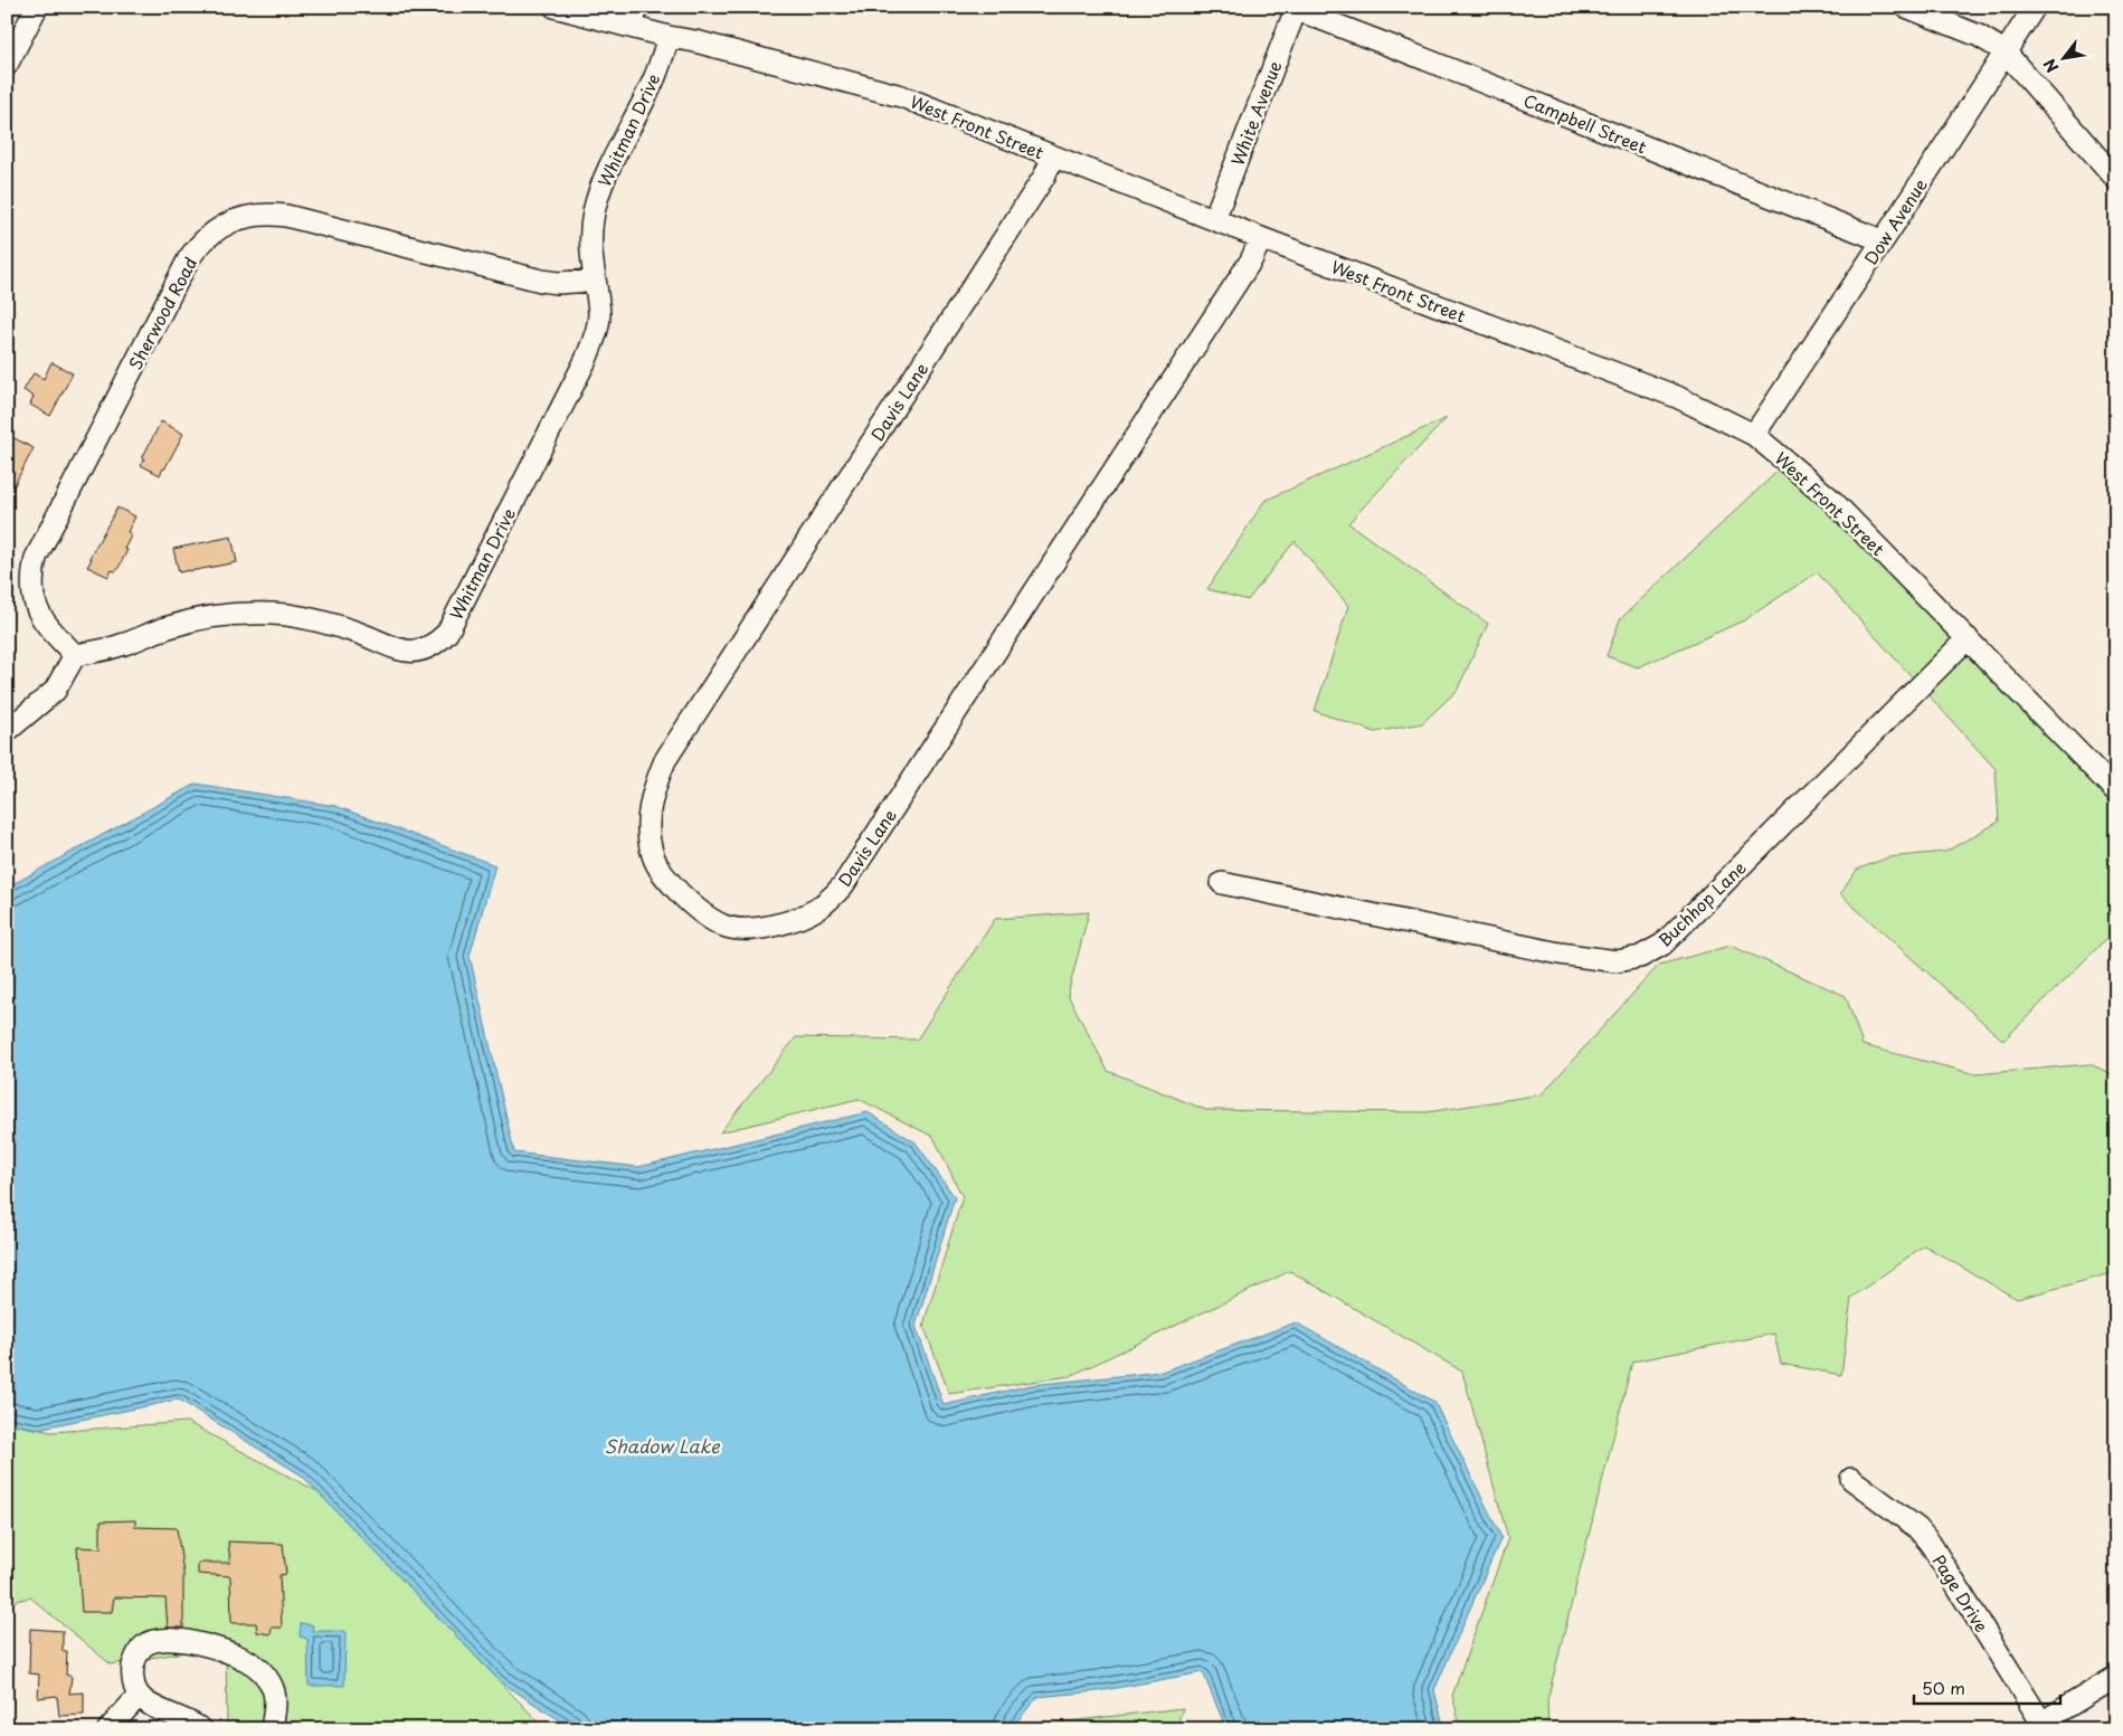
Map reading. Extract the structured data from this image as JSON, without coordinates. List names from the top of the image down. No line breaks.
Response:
{"streets":{"street":["White Avenue","Campbell Street","West Front Street","Whitman Drive","Dow Avenue","Sherwood Road","Davis Lane","Buchhop Lane","Page Drive"]},"crossings":[["White Avenue","Campbell Street"],["White Avenue","West Front Street"],["Campbell Street","Dow Avenue"],["West Front Street","Whitman Drive"],["West Front Street","Dow Avenue"],["West Front Street","Davis Lane"],["West Front Street","Buchhop Lane"],["Whitman Drive","Sherwood Road"]],"water":["Shadow Lake"],"scale_bar":"50 m","north":"bottom left"}
